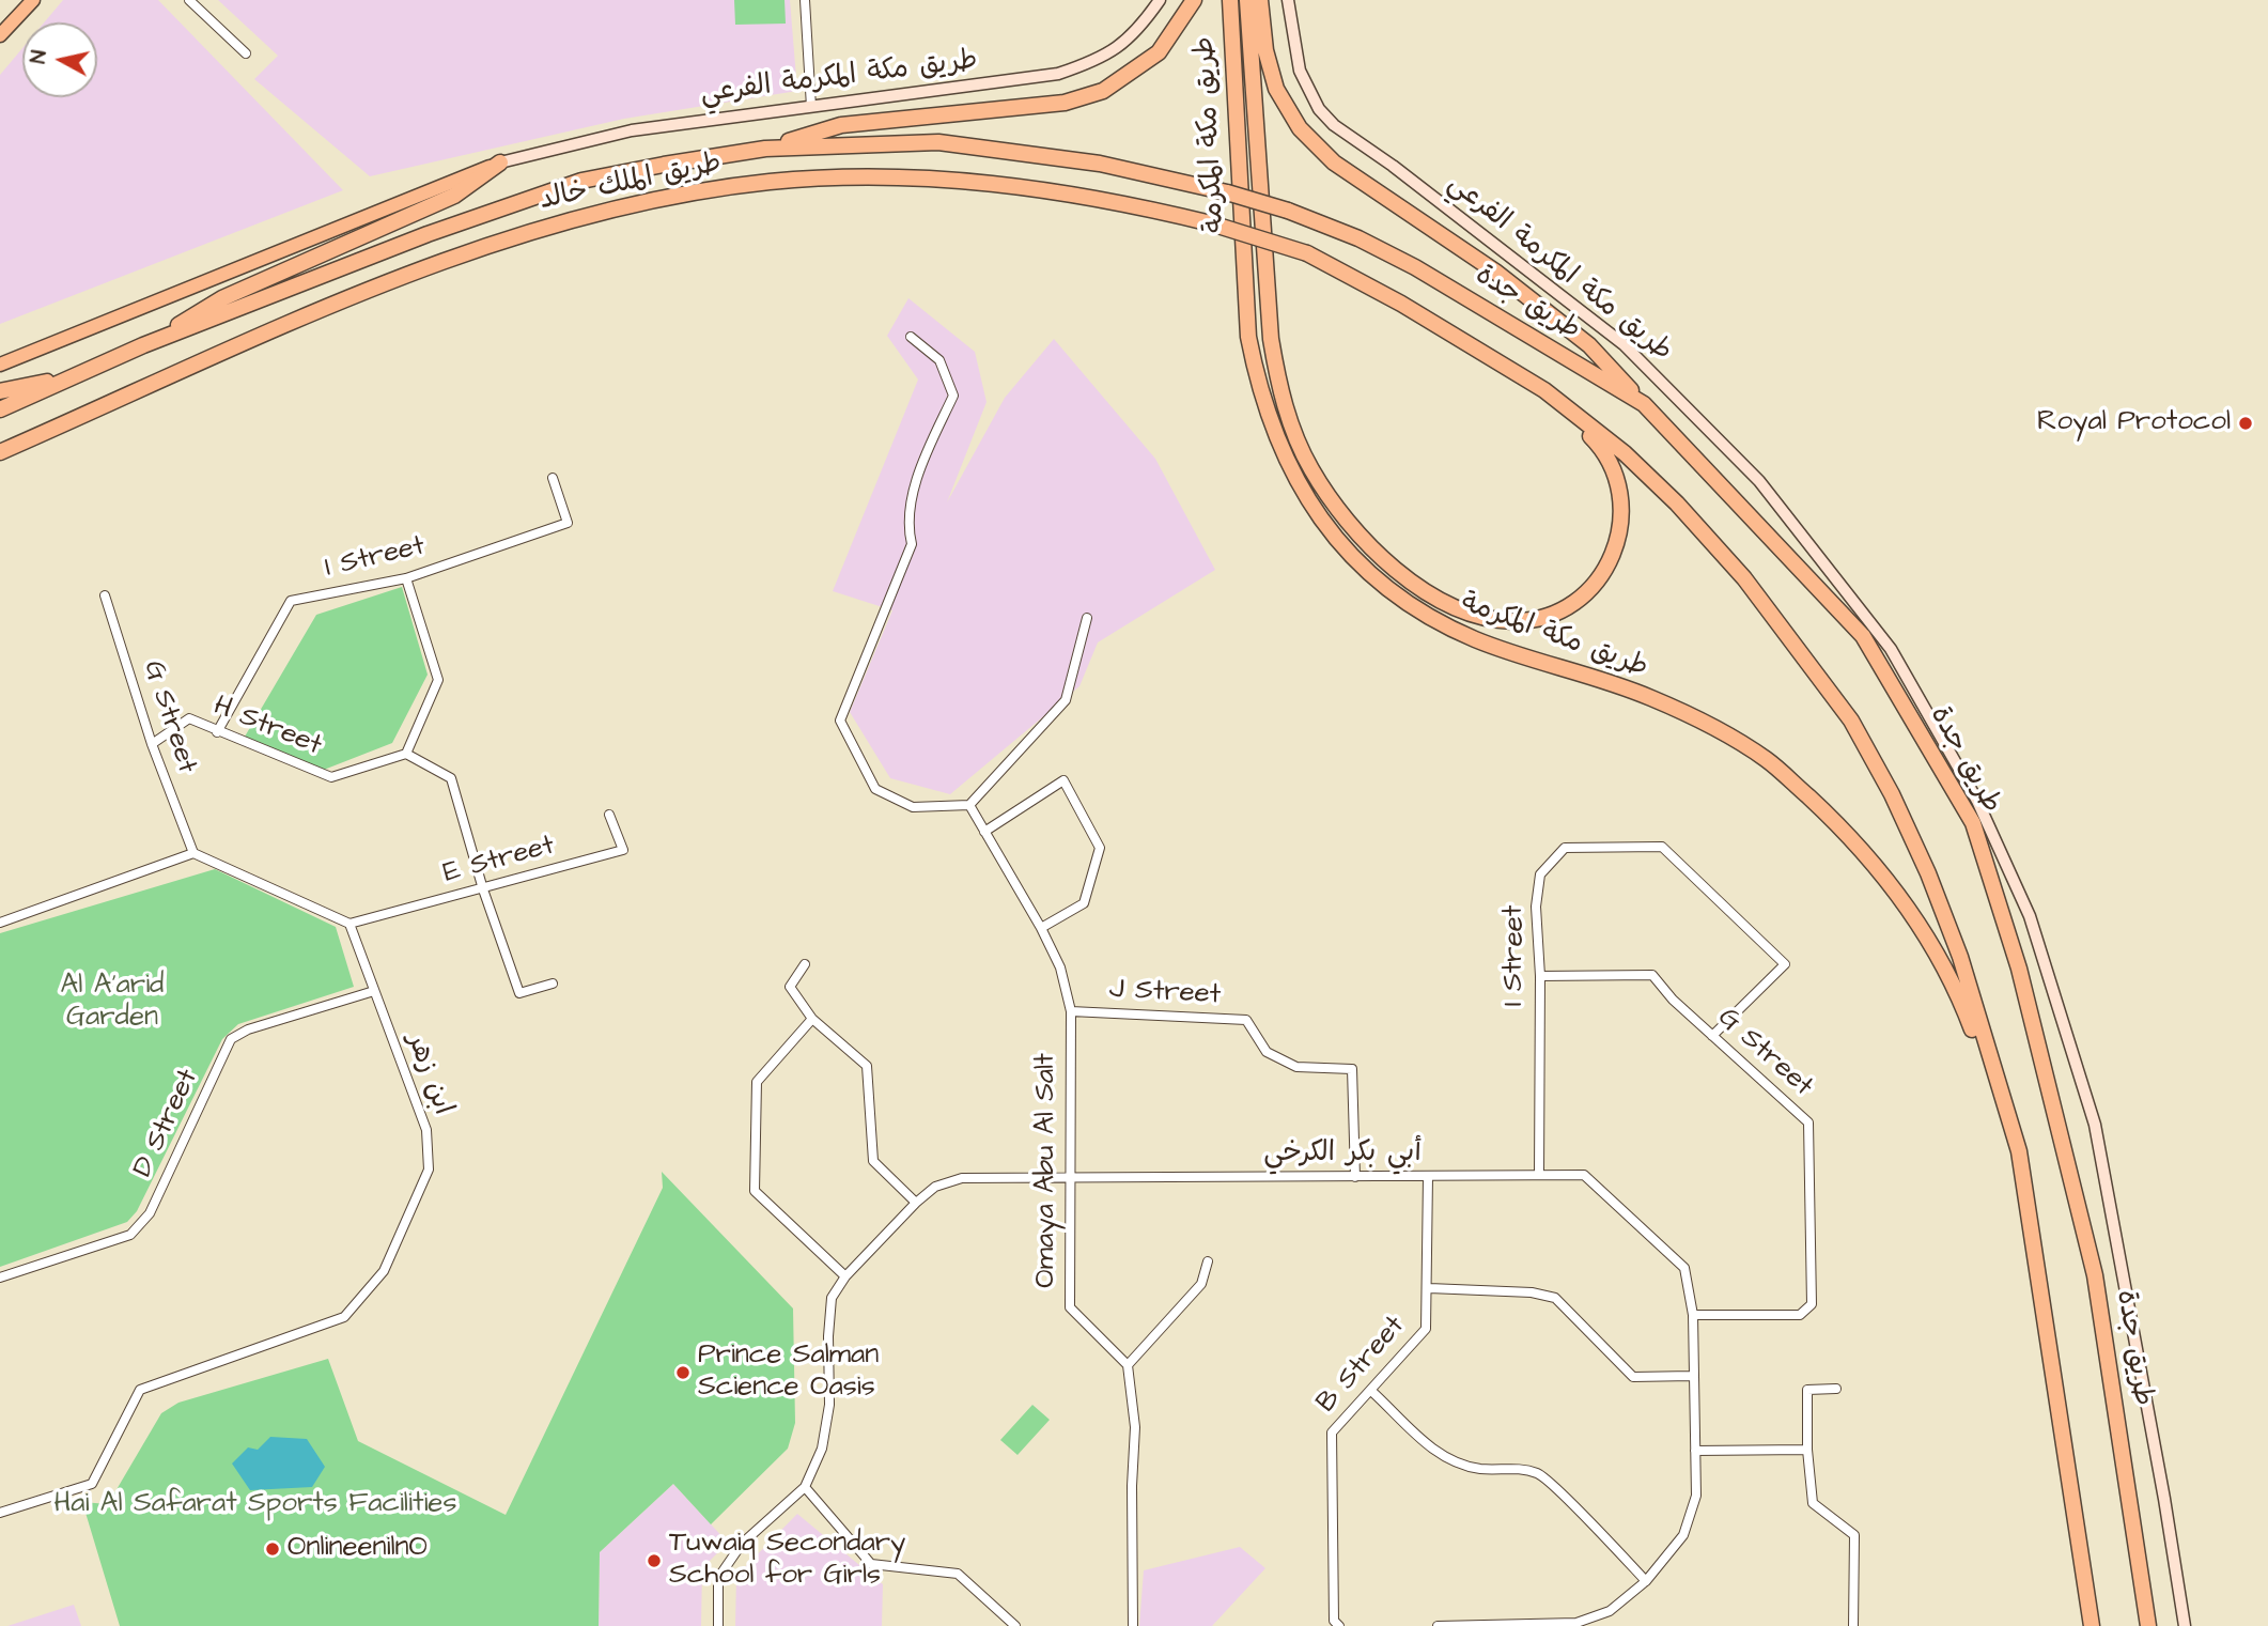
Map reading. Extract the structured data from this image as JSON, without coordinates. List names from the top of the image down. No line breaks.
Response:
{"streets":{"highway":["طريق مكة المكرمة","طريق الملك خالد","طريق جدة"],"street":["طريق مكة المكرمة الفرعي","I Street","G Street","H Street","E Street","J Street","ابن زهر","D Street","أبي بكر الكرخي","Omaya Abu Al Salt","B Street"]},"crossings":[["طريق مكة المكرمة","طريق الملك خالد"],["طريق الملك خالد","طريق جدة"],["I Street","G Street"],["I Street","H Street"],["I Street","أبي بكر الكرخي"],["G Street","H Street"],["G Street","أبي بكر الكرخي"],["E Street","ابن زهر"],["J Street","أبي بكر الكرخي"],["J Street","Omaya Abu Al Salt"],["ابن زهر","D Street"],["أبي بكر الكرخي","Omaya Abu Al Salt"],["أبي بكر الكرخي","B Street"]],"parks":["Al A'arid Garden","Hai Al Safarat Sports Facilities"],"places":["Royal Protocol","Prince Salman Science Oasis","OnlineenilnO","Tuwaiq Secondary School for Girls"],"north":"left"}
